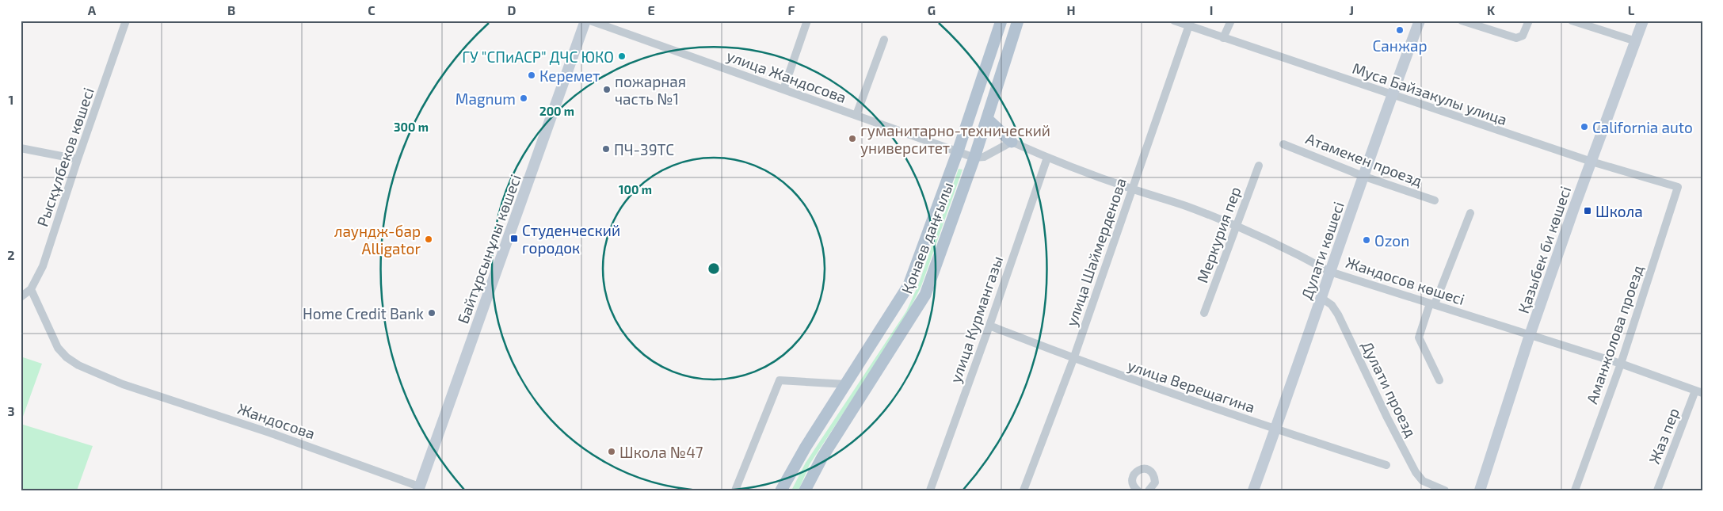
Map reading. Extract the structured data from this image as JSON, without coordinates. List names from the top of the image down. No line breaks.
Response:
{"streets":{"main road":["Қонаев даңғылы","Байтұрсынұлы көшесі","Қазыбек би көшесі","Дулати көшесі"],"street":["улица Жандосова","Муса Байзакулы улица","Рысқұлбеков көшесі","Атамекен проезд","Меркурия пер","улица Шаймерденова","Жандосов көшесі","улица Курмангазы","Аманжолова проезд","улица Верещагина","Дулати проезд","Жандосова","Жаз пер"]},"crossings":[["улица Жандосова","Қонаев даңғылы"],["Муса Байзакулы улица","Қазыбек би көшесі"],["Муса Байзакулы улица","Дулати көшесі"],["Муса Байзакулы улица","улица Шаймерденова"],["Муса Байзакулы улица","Аманжолова проезд"],["Рысқұлбеков көшесі","Жандосова"],["Атамекен проезд","Дулати көшесі"],["Меркурия пер","Жандосов көшесі"],["Байтұрсынұлы көшесі","Жандосова"],["Қазыбек би көшесі","Жандосов көшесі"],["Дулати көшесі","Жандосов көшесі"],["Дулати көшесі","улица Верещагина"],["Дулати көшесі","Дулати проезд"],["улица Шаймерденова","Жандосов көшесі"],["улица Шаймерденова","улица Верещагина"],["Жандосов көшесі","улица Курмангазы"],["Жандосов көшесі","Аманжолова проезд"],["Жандосов көшесі","Жаз пер"],["улица Курмангазы","улица Верещагина"]],"places":{"other":["Санжар","ГУ \"СПиАСР\" ДЧС ЮКО","Керемет","пожарная часть №1","Magnum","California auto","гуманитарно-технический университет","ПЧ-39ТС","лаундж-бар Alligator","Ozon","Home Credit Bank","Школа №47"],"transit":["Школа","Студенческий городок"]},"grid":{"columns":["A","B","C","D","E","F","G","H","I","J","K","L"],"rows":["1","2","3"]},"rings":["200 m","300 m","100 m"]}
